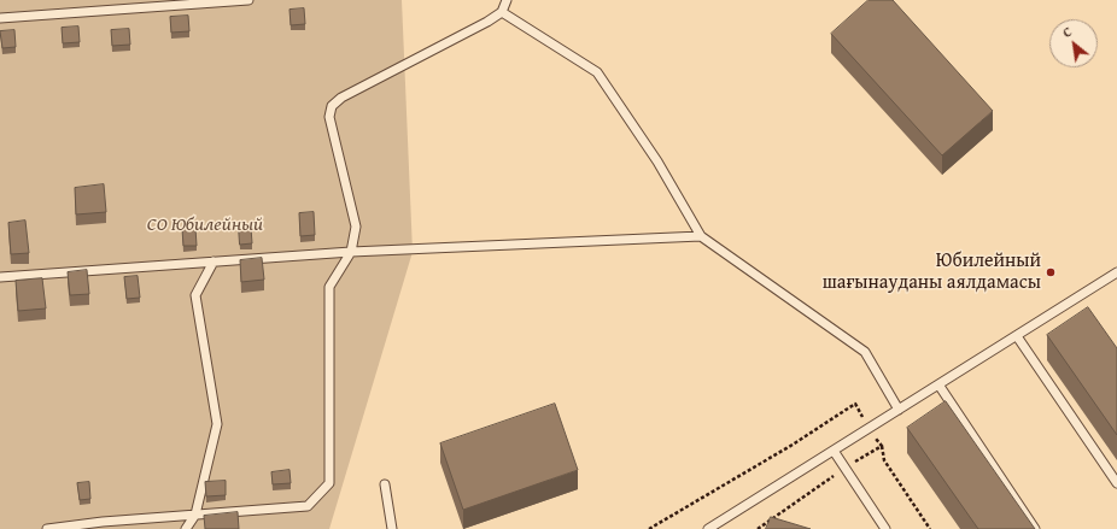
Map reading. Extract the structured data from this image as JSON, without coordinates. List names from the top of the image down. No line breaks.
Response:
{"parks":["СО Юбилейный"],"places":["Юбилейный шағынауданы аялдамасы"],"north":"top left"}
